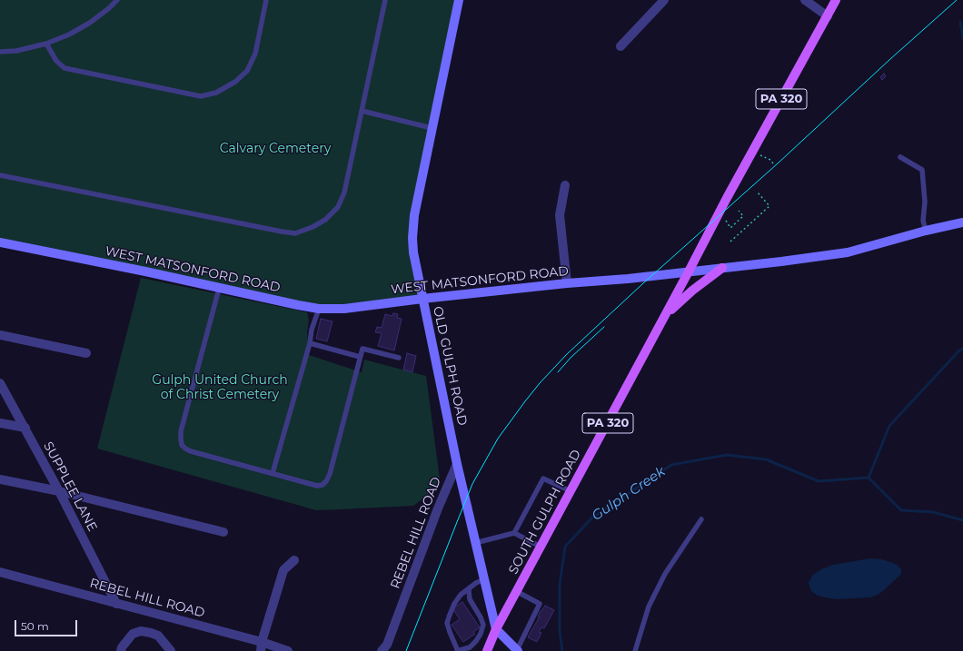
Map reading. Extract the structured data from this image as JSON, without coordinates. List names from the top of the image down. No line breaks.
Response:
{"streets":{"main road":["PA 320","WEST MATSONFORD ROAD","OLD GULPH ROAD","SOUTH GULPH ROAD"],"street":["SUPPLEE LANE","REBEL HILL ROAD"]},"crossings":[["PA 320","WEST MATSONFORD ROAD"],["PA 320","SOUTH GULPH ROAD"],["WEST MATSONFORD ROAD","OLD GULPH ROAD"],["WEST MATSONFORD ROAD","SOUTH GULPH ROAD"],["OLD GULPH ROAD","SOUTH GULPH ROAD"],["OLD GULPH ROAD","REBEL HILL ROAD"],["SUPPLEE LANE","REBEL HILL ROAD"]],"water":["Gulph Creek"],"parks":["Calvary Cemetery","Gulph United Church of Christ Cemetery"],"scale_bar":"50 m"}
